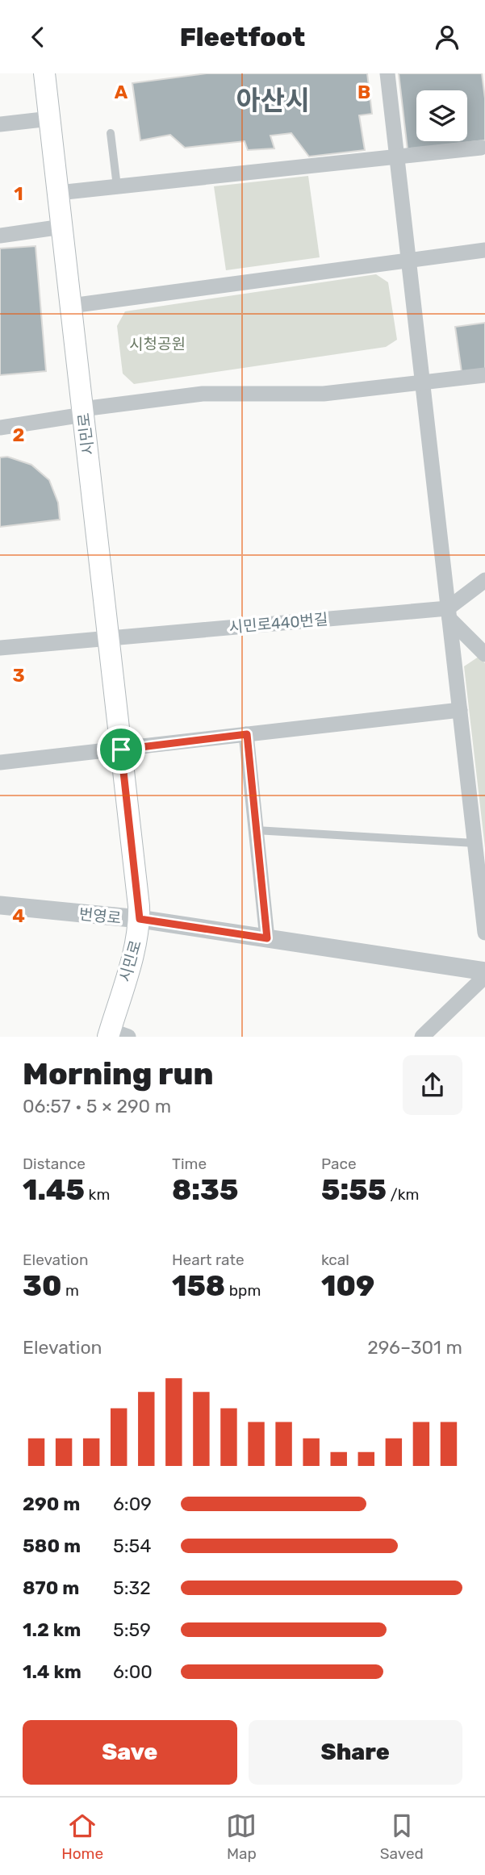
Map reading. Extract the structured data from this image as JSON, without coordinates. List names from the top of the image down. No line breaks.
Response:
{"streets":{"main road":["시민로"],"street":["시민로440번길","번영로"]},"crossings":[["시민로","시민로440번길"],["시민로","번영로"]],"districts":["아산시"],"parks":["시청공원"],"page":{"header":"Fleetfoot","heading":["Morning run","06:57 · 5 × 290 m"],"stats":[["Distance","1.45 km"],["Time","8:35"],["Pace","5:55 /km"],["Elevation","30 m"],["Heart rate","158 bpm"],["kcal","109"]],"chart":["Elevation","296–301 m"],"list":[{"name":"290 m","note":"6:09"},{"name":"580 m","note":"5:54"},{"name":"870 m","note":"5:32"},{"name":"1.2 km","note":"5:59"},{"name":"1.4 km","note":"6:00"}],"buttons":["Save","Share"],"tabs":["Home","Map","Saved"]},"grid":{"columns":["A","B"],"rows":["1","2","3","4"]}}
